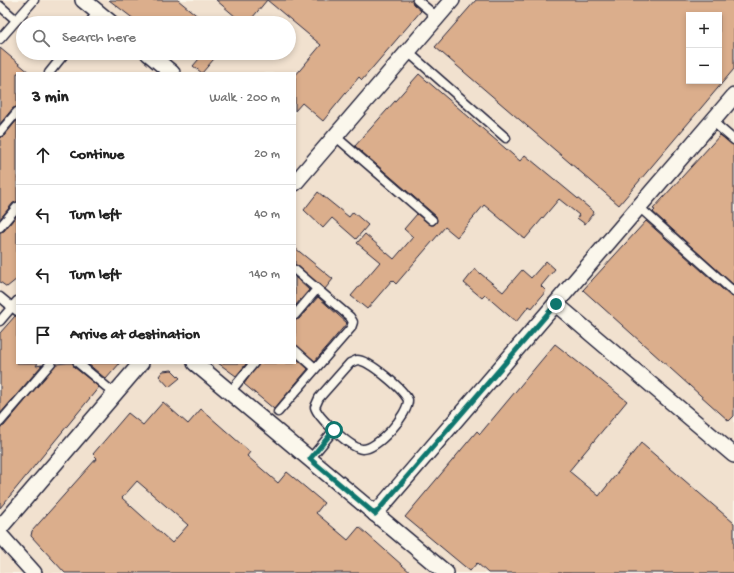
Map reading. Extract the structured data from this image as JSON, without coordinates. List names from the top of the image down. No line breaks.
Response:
{"page":{"map_buttons":["+","−"],"search":"Search here","heading":["3 min","Walk · 200 m"],"list":[["Continue","20 m"],["Turn left","40 m"],["Turn left","140 m"],"Arrive at destination"]}}
